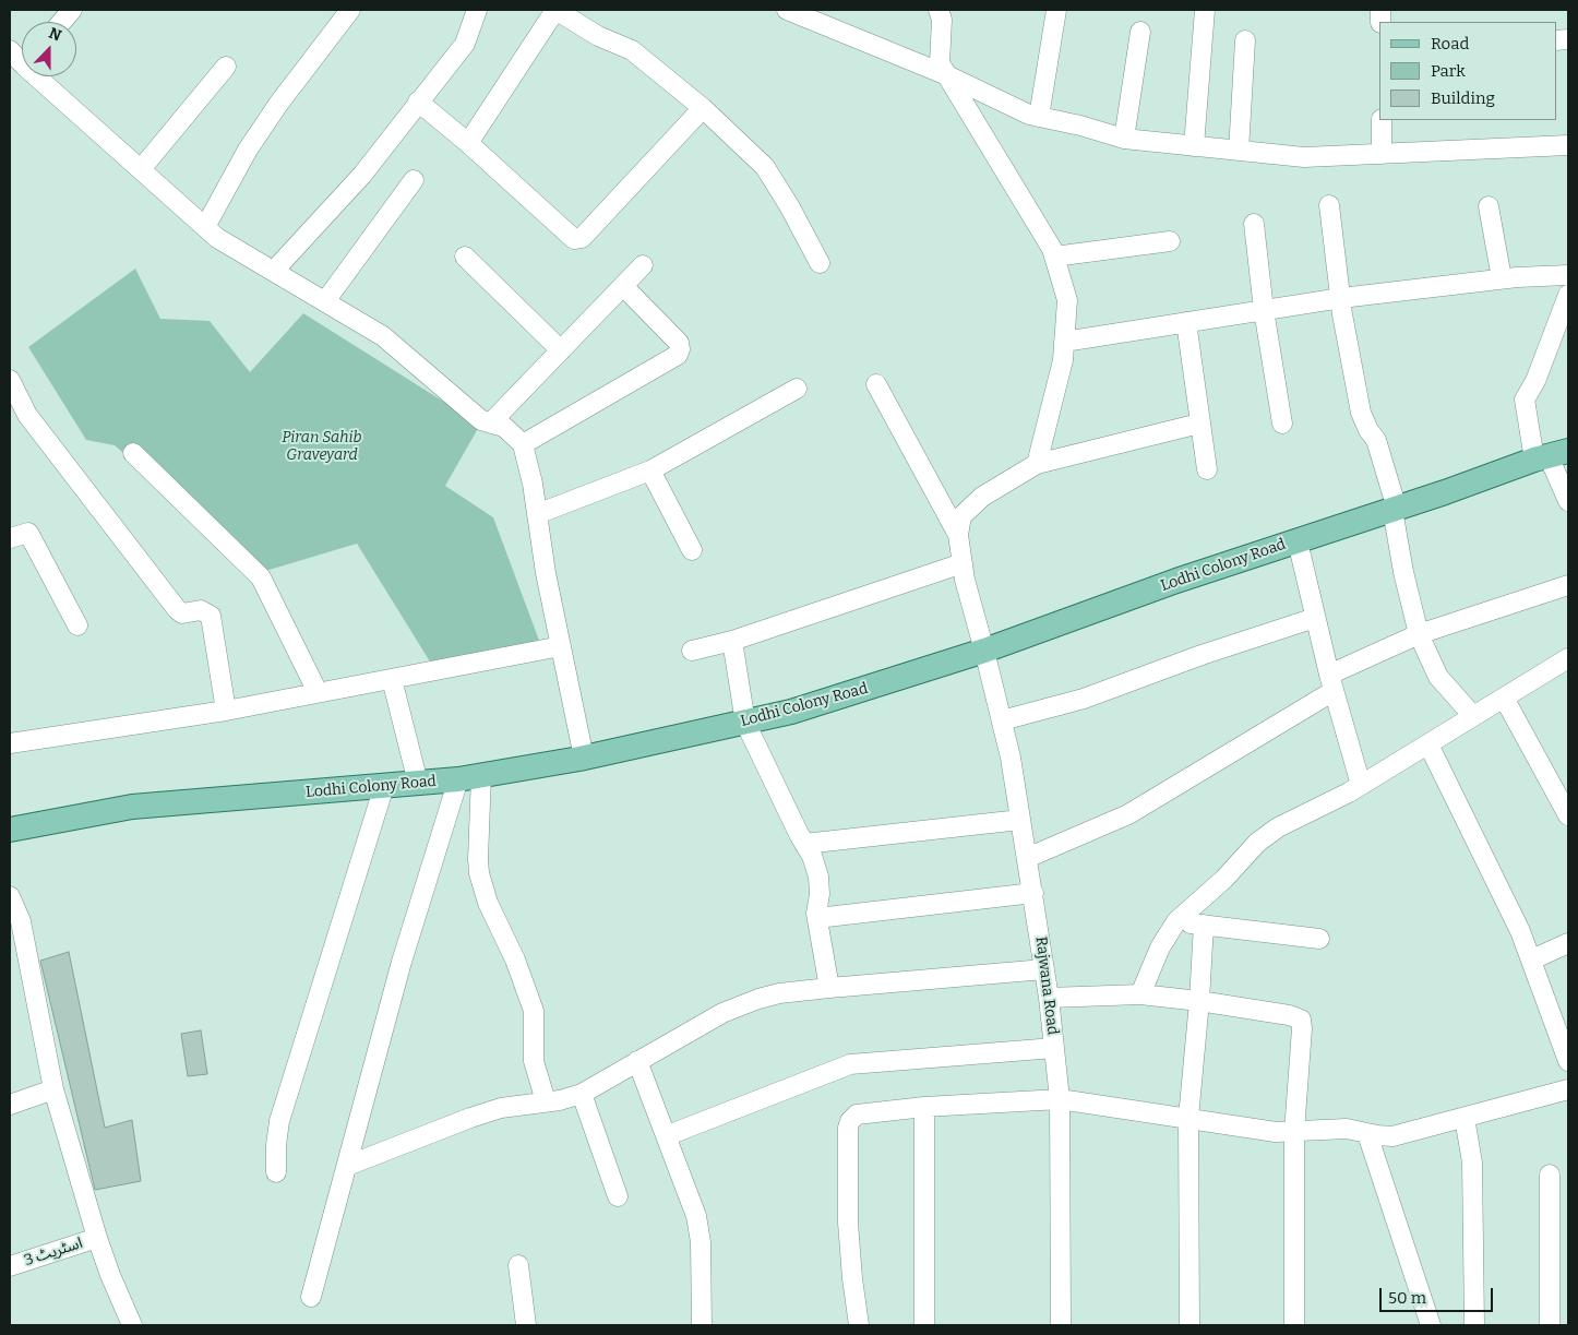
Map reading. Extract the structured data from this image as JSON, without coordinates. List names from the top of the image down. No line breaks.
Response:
{"streets":{"main road":["Lodhi Colony Road"],"street":["Rajwana Road","اسٹریٹ 3"]},"crossings":[["Lodhi Colony Road","Rajwana Road"]],"parks":["Piran Sahib Graveyard"],"legend":["Road","Park","Building"],"scale_bar":"50 m","north":"top"}
